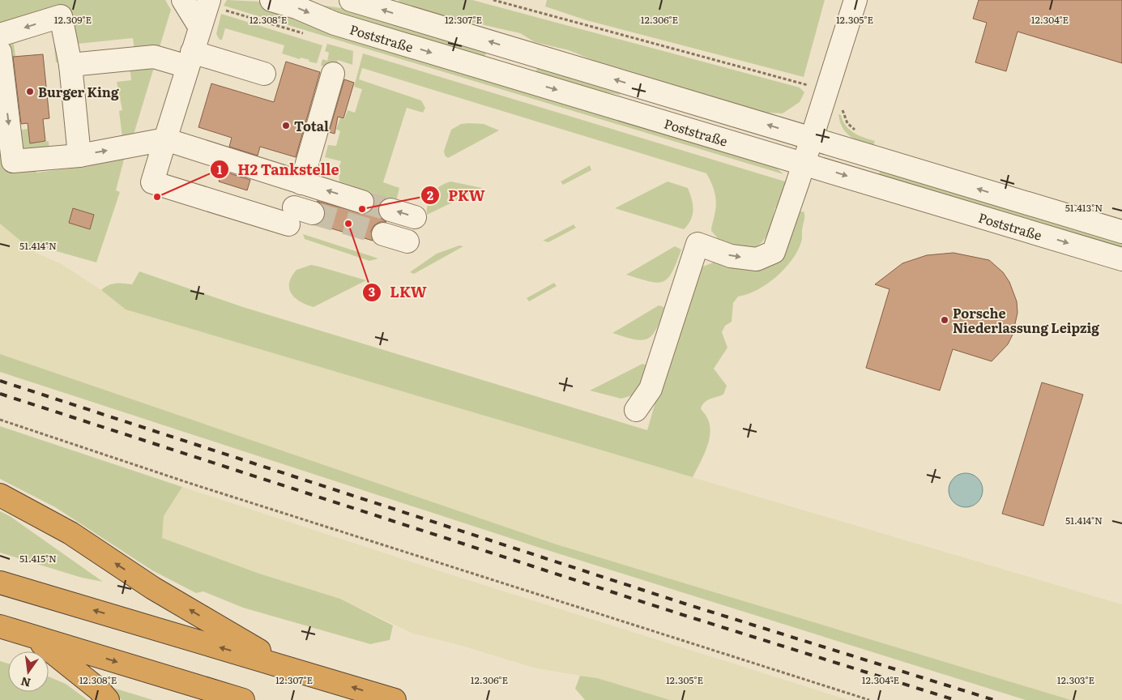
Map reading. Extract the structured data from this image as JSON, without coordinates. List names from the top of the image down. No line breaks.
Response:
{"streets":{"street":["Poststraße"]},"places":["Burger King","Total","H2 Tankstelle","PKW","LKW","Porsche Niederlassung Leipzig"],"north":"bottom","coordinates":["12.309°E","12.308°E","12.307°E","12.306°E","12.305°E","12.304°E","51.413°N","51.414°N","51.415°N","12.303°E"]}
